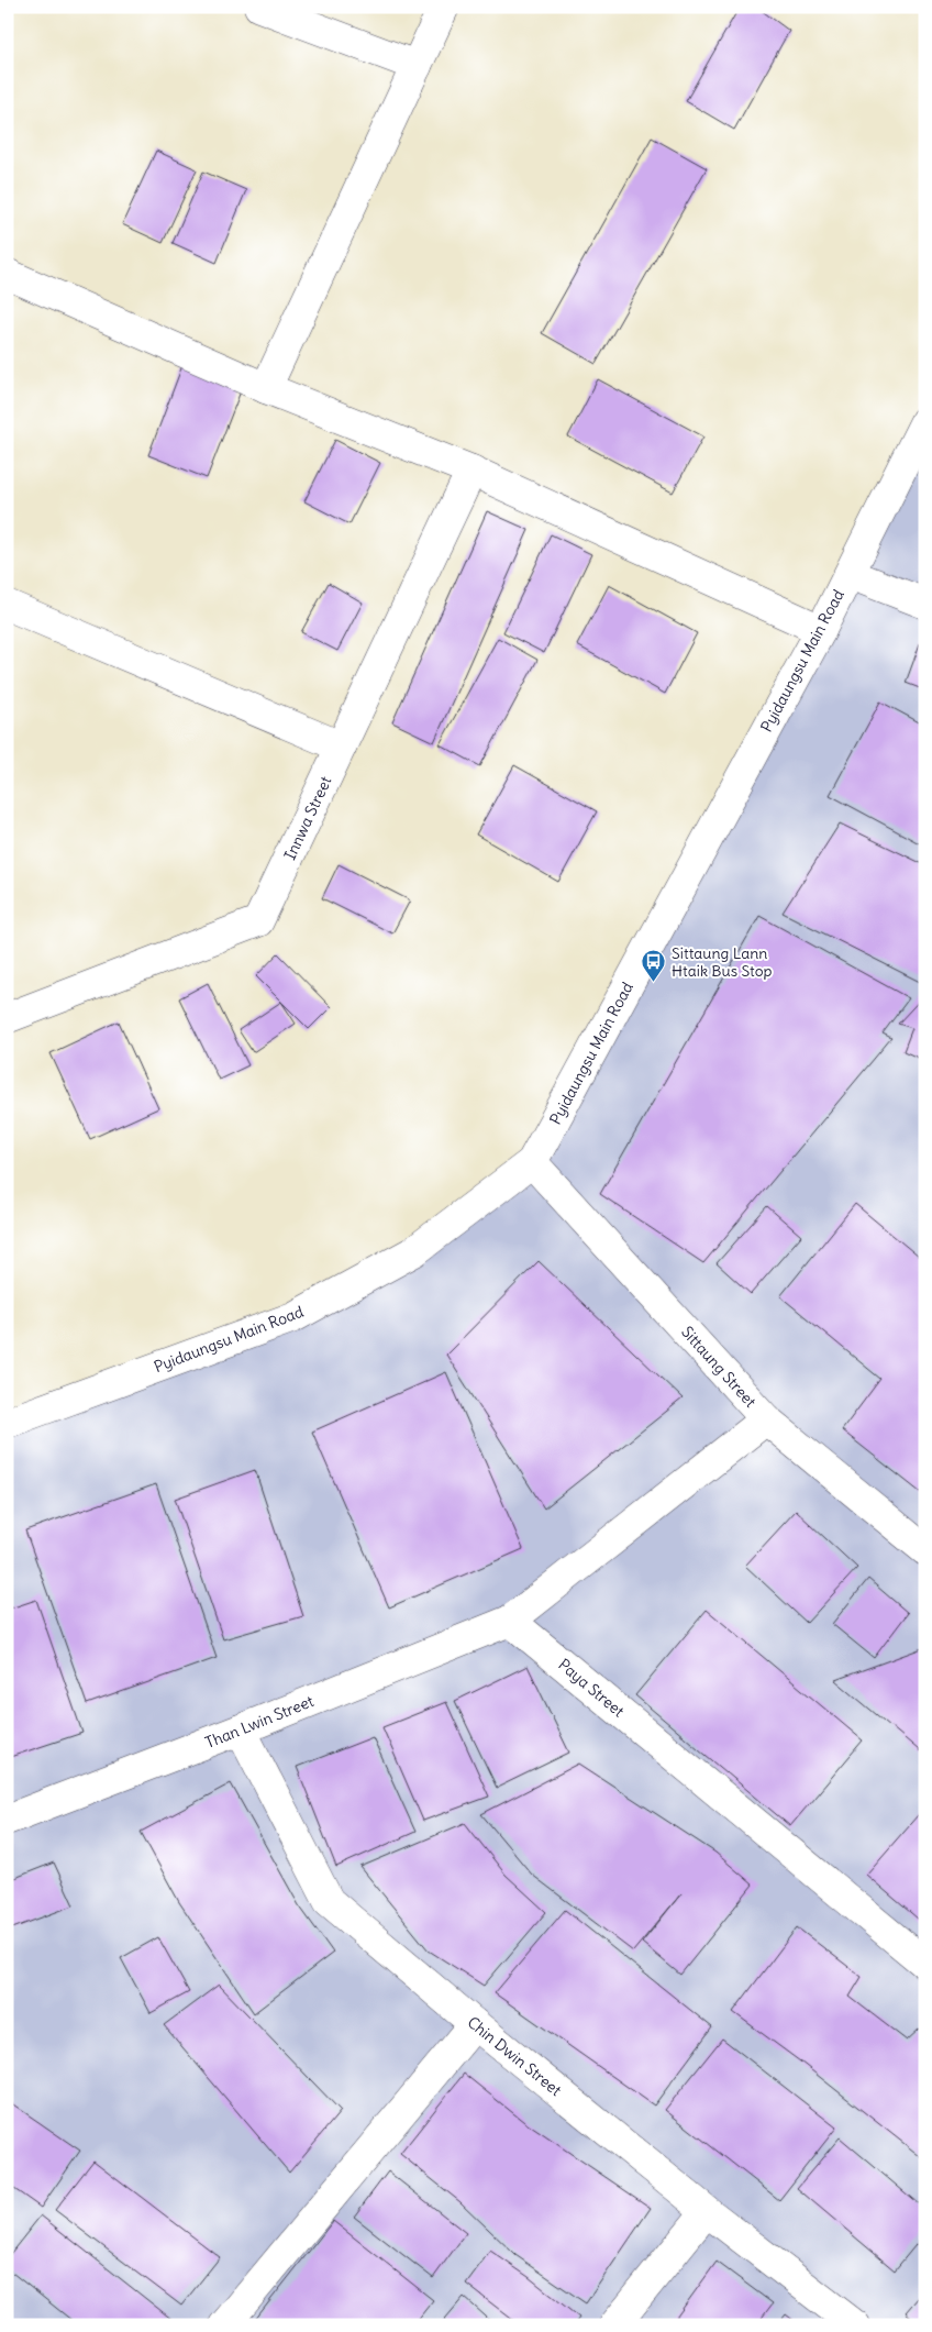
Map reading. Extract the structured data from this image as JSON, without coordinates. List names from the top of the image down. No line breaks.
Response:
{"streets":{"street":["Pyidaungsu Main Road","Innwa Street","Sittaung Street","Paya Street","Than Lwin Street","Chin Dwin Street"]},"crossings":[["Pyidaungsu Main Road","Sittaung Street"],["Paya Street","Than Lwin Street"],["Than Lwin Street","Chin Dwin Street"]],"places":{"bus stop":["Sittaung Lann Htaik Bus Stop"]}}
